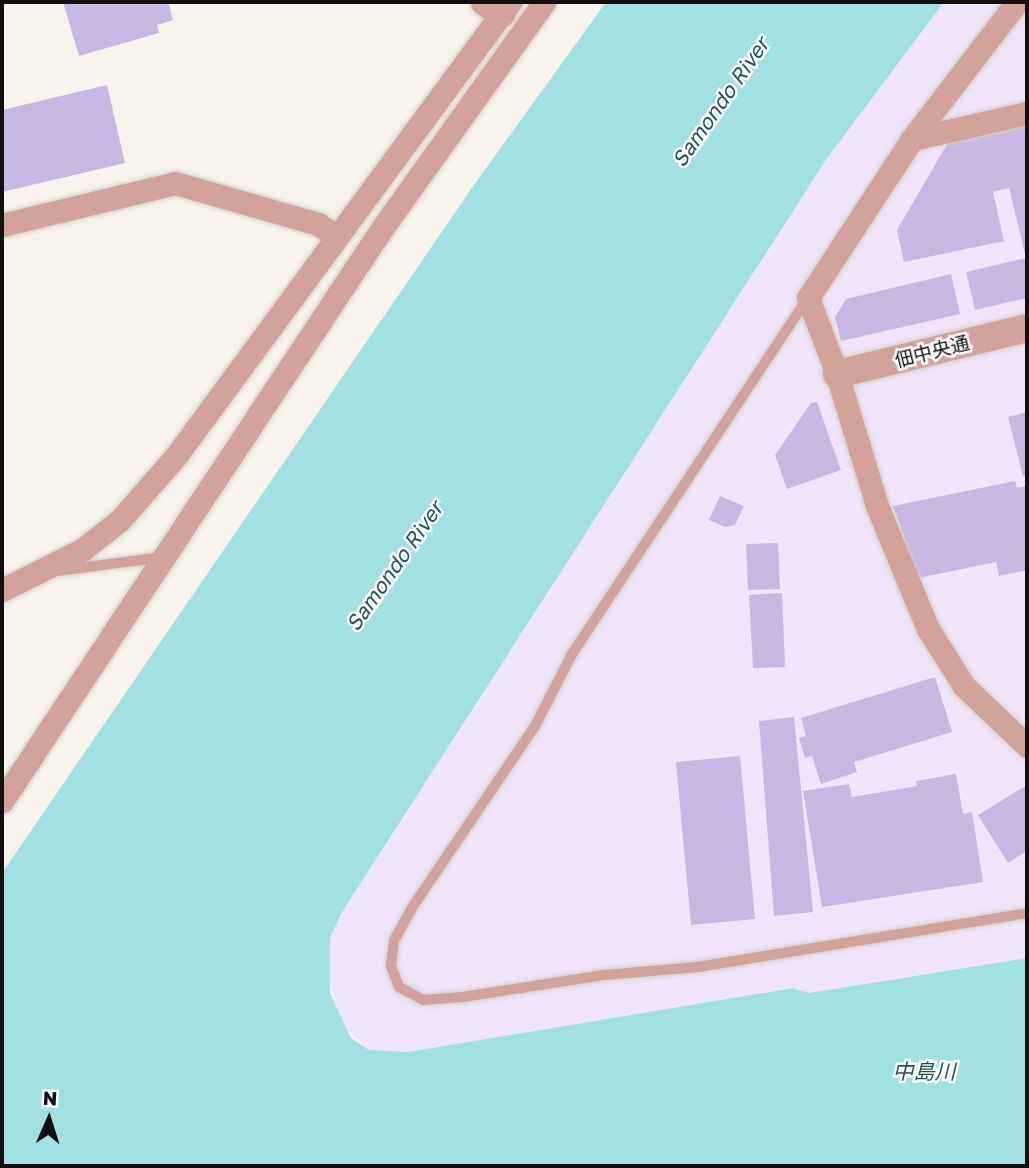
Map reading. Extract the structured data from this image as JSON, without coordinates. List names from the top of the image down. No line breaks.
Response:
{"streets":{"street":["佃中央通"]},"water":["Samondo River","中島川"],"north":"top"}
